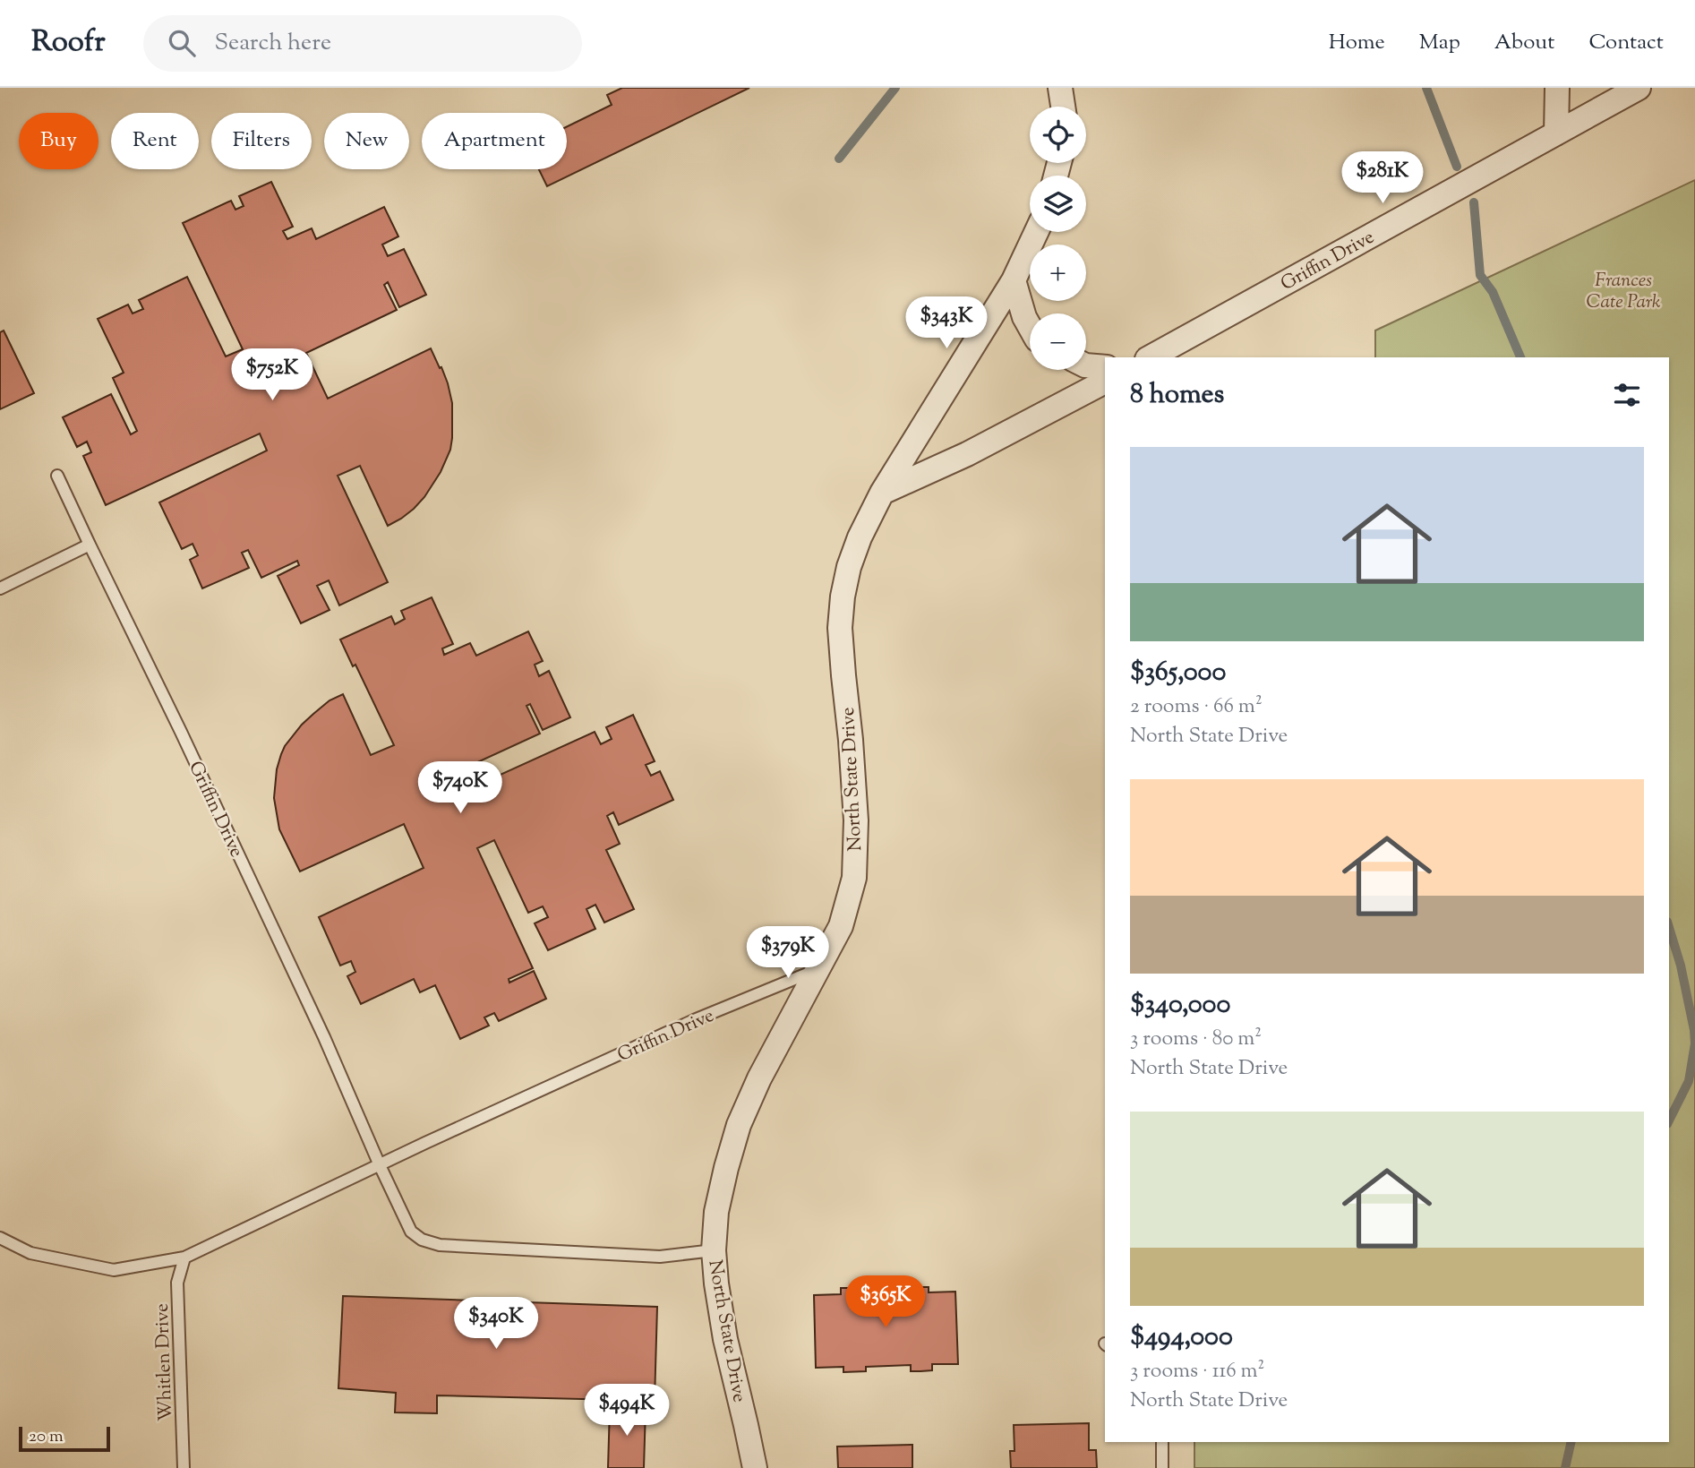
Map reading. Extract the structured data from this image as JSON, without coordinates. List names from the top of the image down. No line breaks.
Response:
{"streets":{"street":["Griffin Drive","North State Drive"],"lane":["Whitlen Drive"]},"crossings":[["Griffin Drive","North State Drive"],["Griffin Drive","Whitlen Drive"]],"parks":["Frances Cate Park"],"scale_bar":"20 m","page":{"header":"Roofr","search":"Search here","nav":["Home","Map","About","Contact"],"map_buttons":["+","−"],"chip":["Buy","Rent","Filters","New","Apartment"],"price":["$281K","$343K","$752K","$740K","$379K","$365K","$340K","$494K"],"heading":"8 homes","list":[{"name":"$365,000","note":"2 rooms · 66 m² · North State Drive"},{"name":"$340,000","note":"3 rooms · 80 m² · North State Drive"},{"name":"$494,000","note":"3 rooms · 116 m² · North State Drive"}],"scale":"20 m"}}
